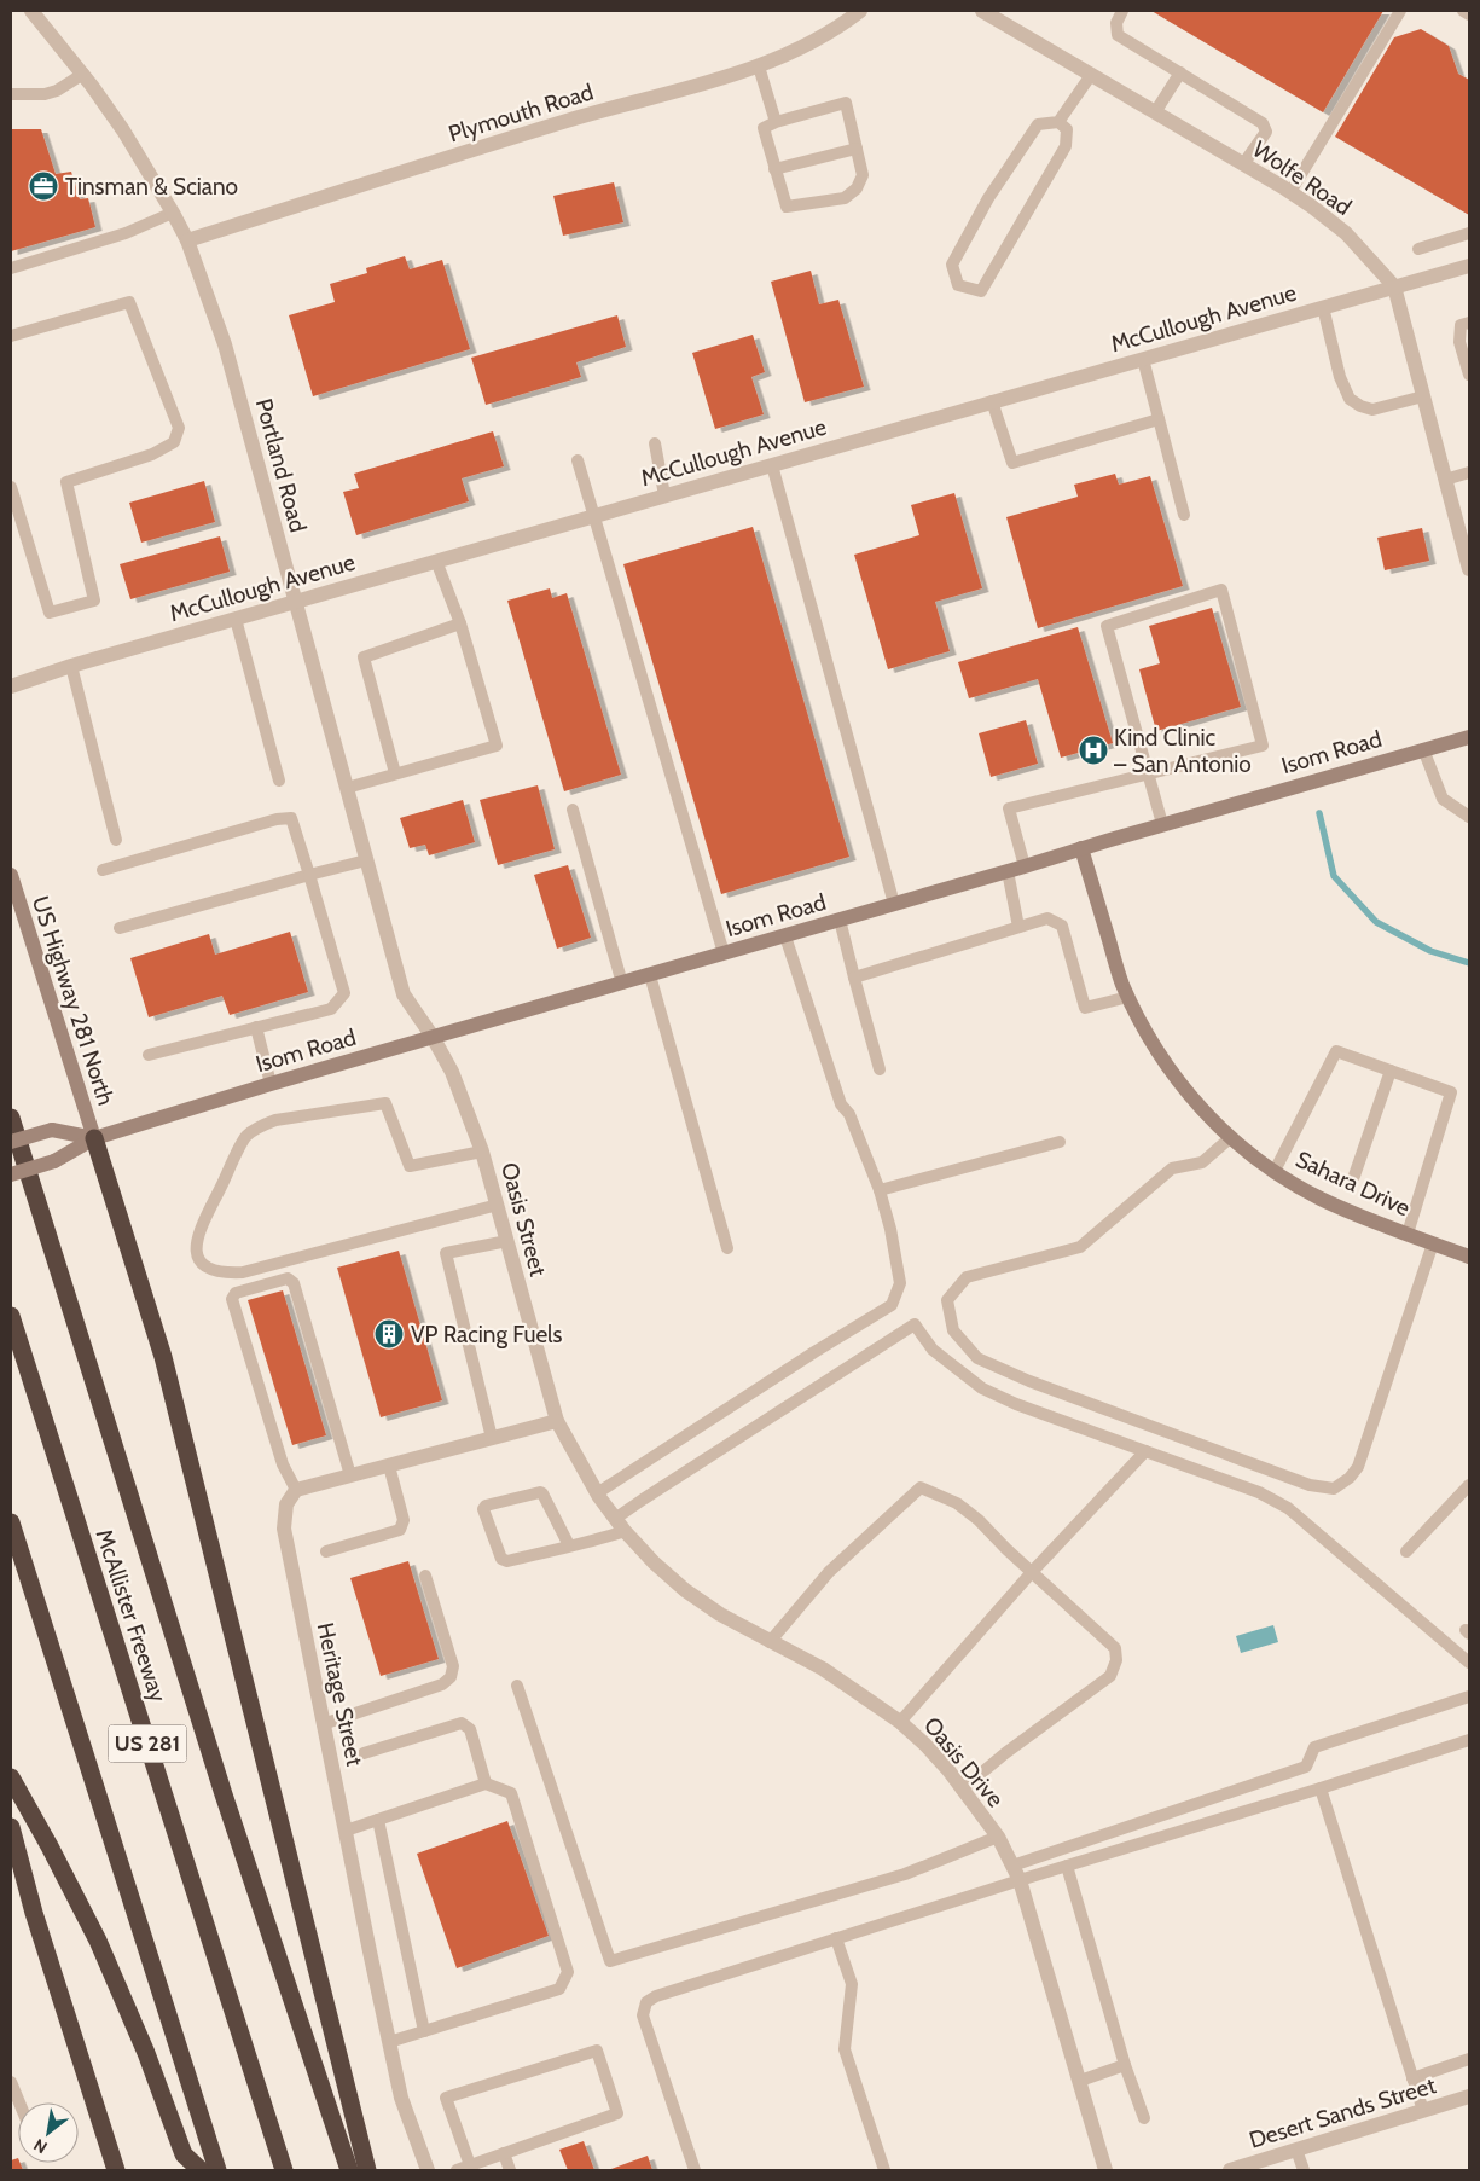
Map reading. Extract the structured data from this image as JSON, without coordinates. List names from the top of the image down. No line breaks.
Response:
{"streets":{"highway":["McAllister Freeway","US 281"],"street":["Plymouth Road","Wolfe Road","McCullough Avenue","Portland Road","Isom Road","US Highway 281 North","Sahara Drive","Oasis Street","Heritage Street","Oasis Drive","Desert Sands Street"]},"crossings":[["Plymouth Road","Portland Road"],["Wolfe Road","McCullough Avenue"],["McCullough Avenue","Portland Road"],["Portland Road","Isom Road"],["Portland Road","Oasis Street"],["Isom Road","US Highway 281 North"],["Isom Road","Sahara Drive"],["Isom Road","Oasis Street"],["Oasis Street","Oasis Drive"]],"places":{"office":["Tinsman & Sciano"],"hospital":["Kind Clinic – San Antonio"],"building":["VP Racing Fuels"]},"north":"bottom left"}
